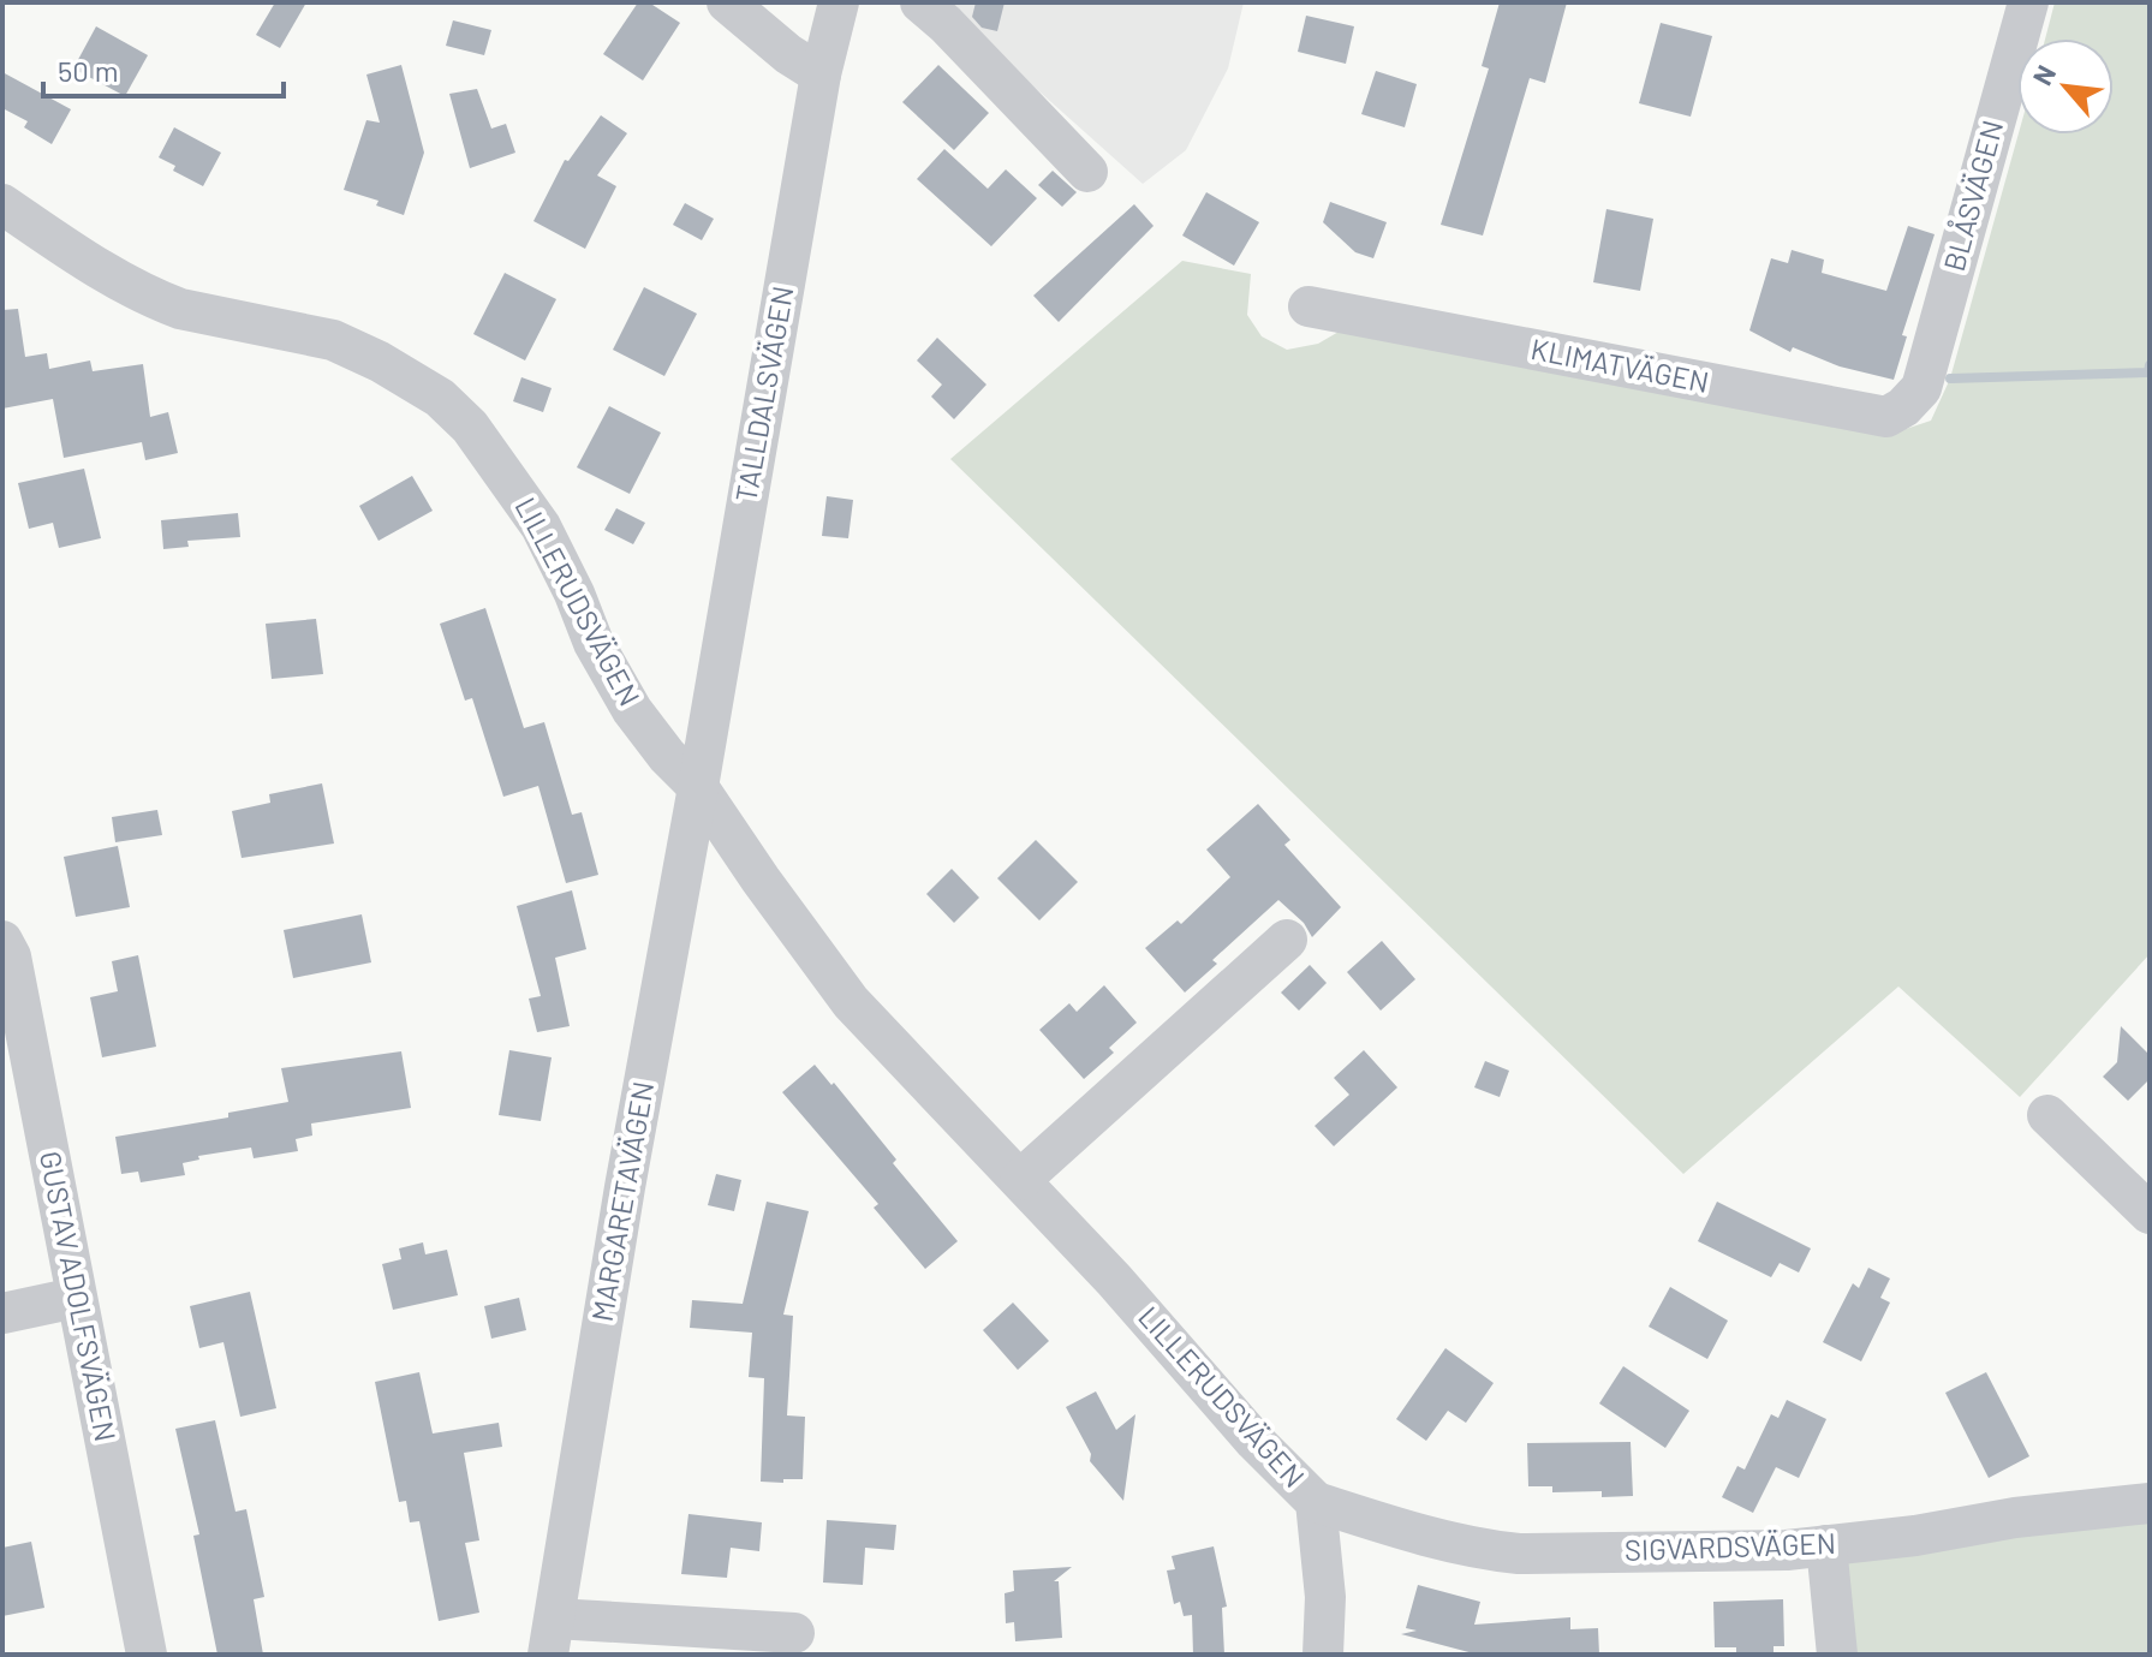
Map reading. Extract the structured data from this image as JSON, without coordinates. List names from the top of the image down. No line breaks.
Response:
{"streets":{"street":["BLÅSVÄGEN","KLIMATVÄGEN","TALLDALSVÄGEN","LILLERUDSVÄGEN","MARGARETAVÄGEN","GUSTAV ADOLFSVÄGEN","SIGVARDSVÄGEN"]},"crossings":[["BLÅSVÄGEN","KLIMATVÄGEN"],["TALLDALSVÄGEN","LILLERUDSVÄGEN"],["TALLDALSVÄGEN","MARGARETAVÄGEN"],["LILLERUDSVÄGEN","MARGARETAVÄGEN"],["LILLERUDSVÄGEN","SIGVARDSVÄGEN"]],"scale_bar":"50 m","north":"top left"}
